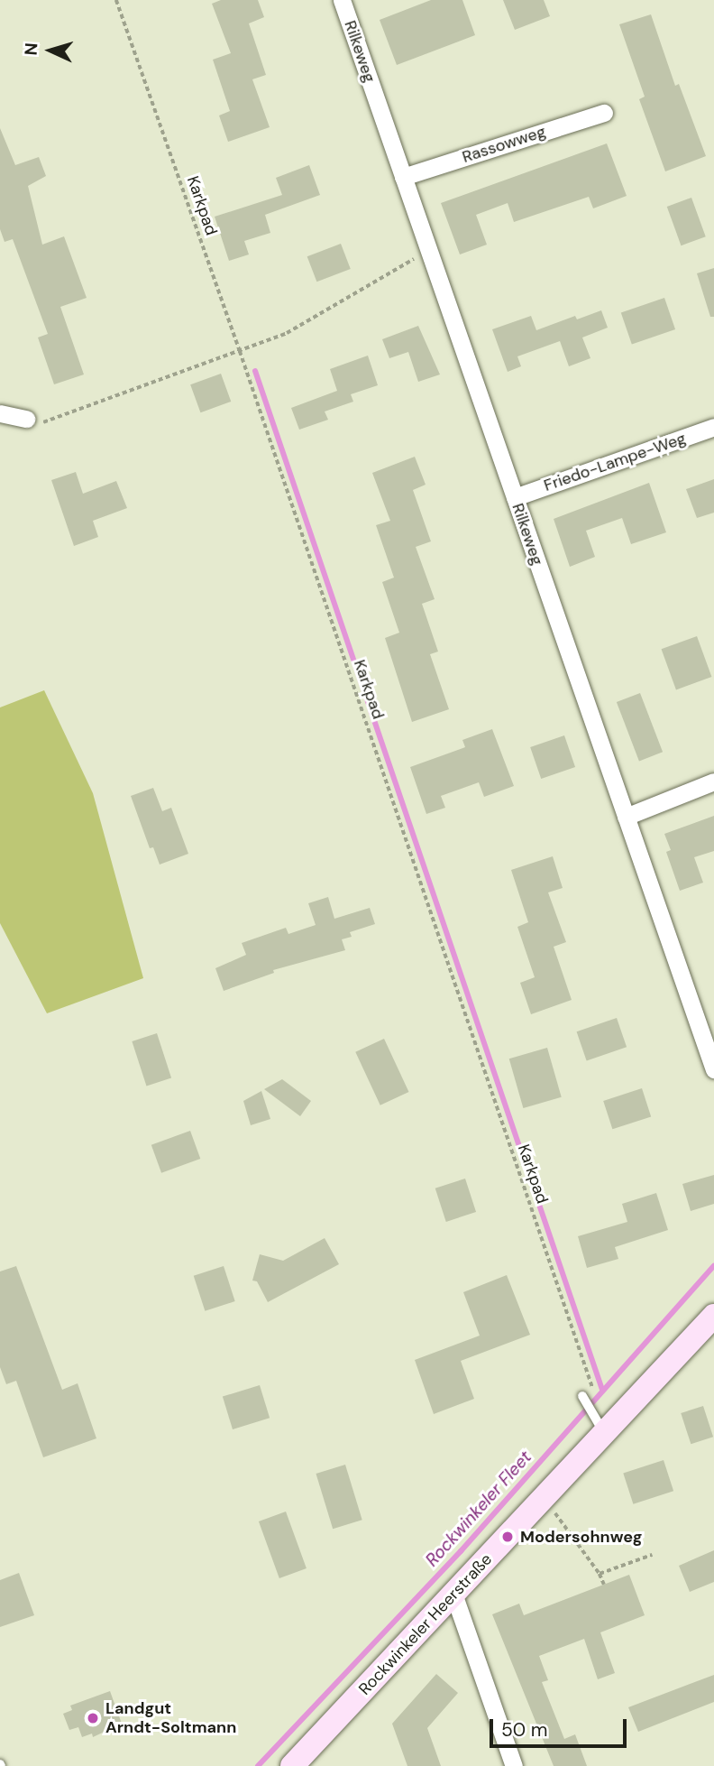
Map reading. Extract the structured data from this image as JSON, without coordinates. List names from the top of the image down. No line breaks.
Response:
{"streets":{"main road":["Rockwinkeler Heerstraße"],"street":["Rilkeweg","Rassowweg","Friedo-Lampe-Weg"],"path":["Karkpad"]},"crossings":[["Rilkeweg","Rassowweg"],["Rilkeweg","Friedo-Lampe-Weg"]],"water":["Rockwinkeler Fleet"],"places":["Modersohnweg","Landgut Arndt-Soltmann"],"scale_bar":"50 m","north":"left"}
